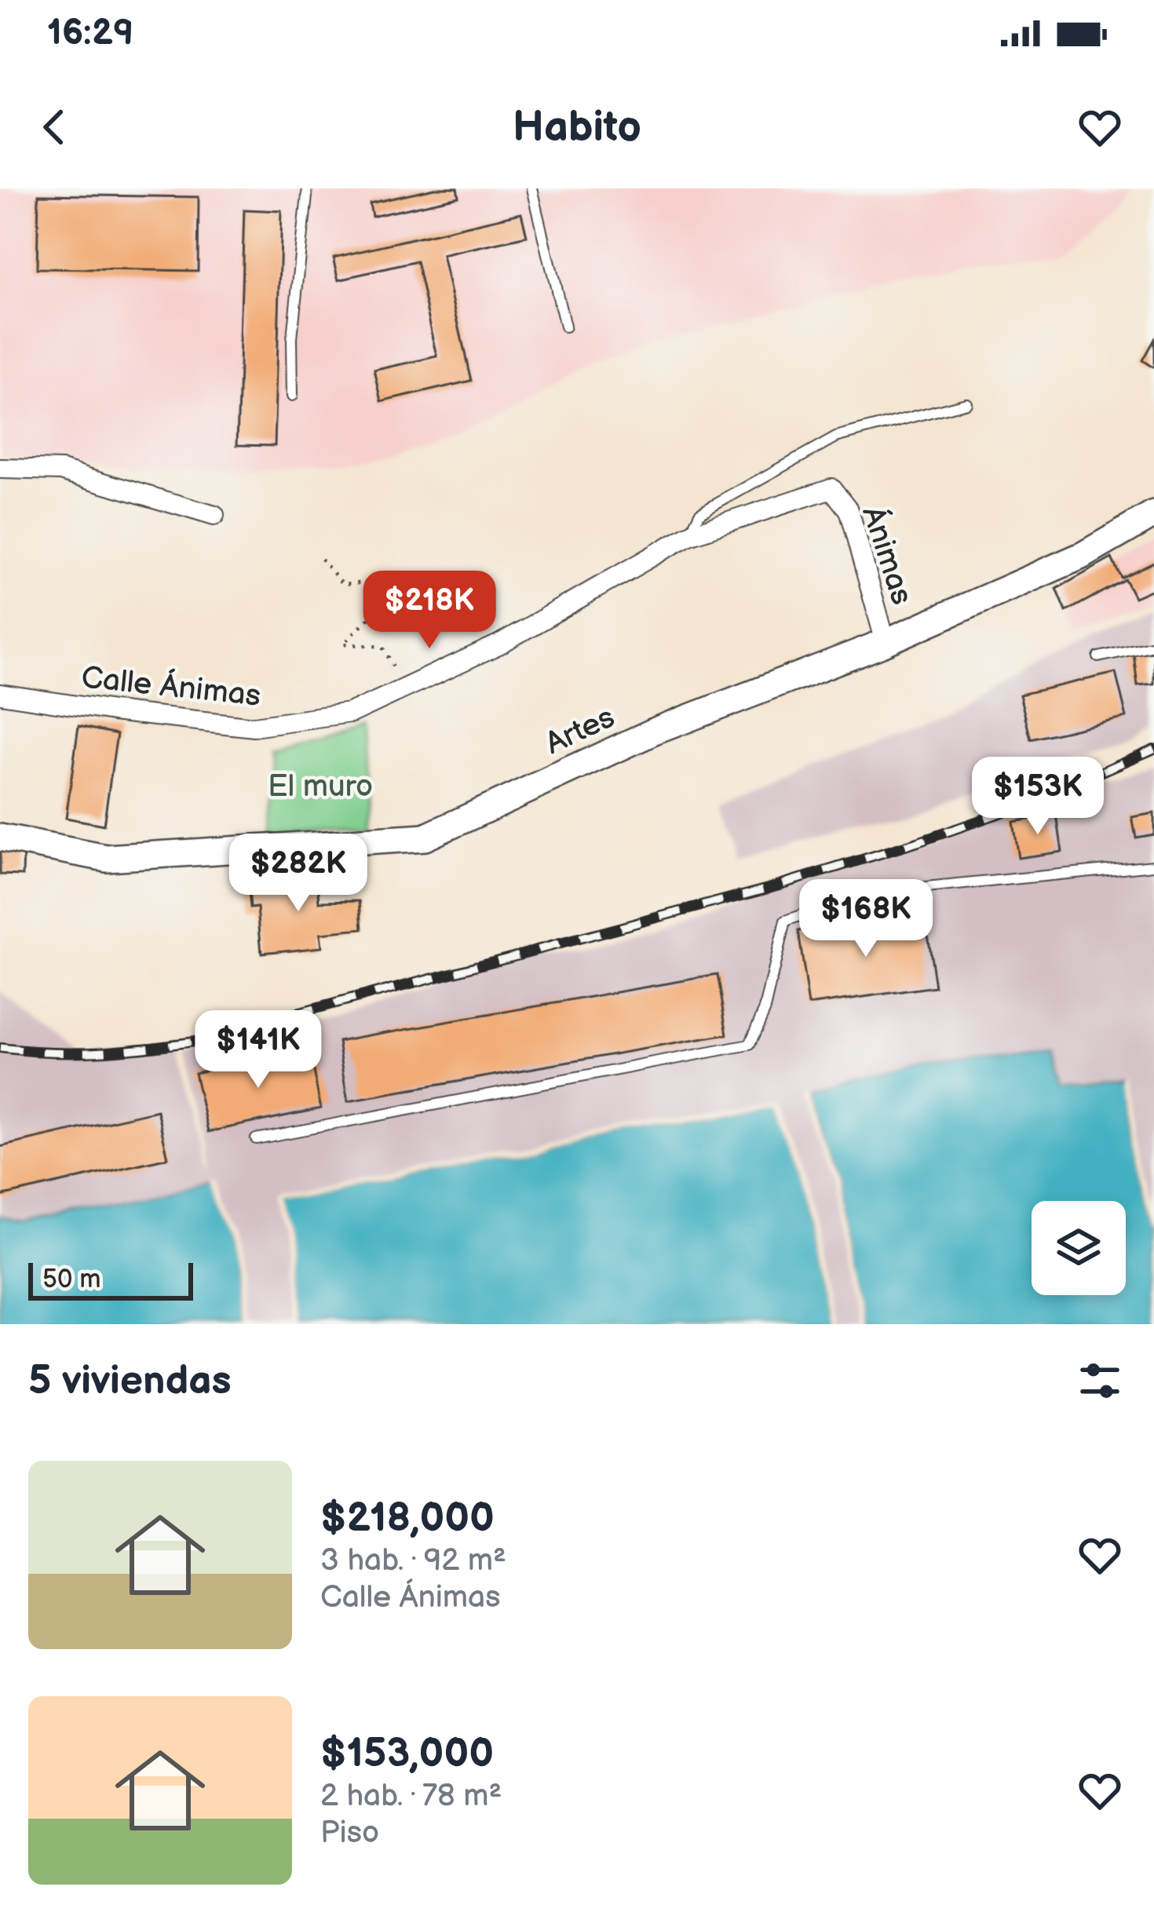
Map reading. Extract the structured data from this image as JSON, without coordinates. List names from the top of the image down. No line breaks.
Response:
{"streets":{"main road":["Artes"],"street":["Ánimas","Calle Ánimas"]},"crossings":[["Ánimas","Calle Ánimas"],["Ánimas","Artes"]],"parks":["El muro"],"scale_bar":"50 m","page":{"status":"16:29","header":"Habito","price":["$218K","$153K","$282K","$168K","$141K"],"scale":"50 m","heading":"5 viviendas","list":[{"name":"$218,000","note":"3 hab. · 92 m² · Calle Ánimas"},{"name":"$153,000","note":"2 hab. · 78 m² · Piso"}]}}
